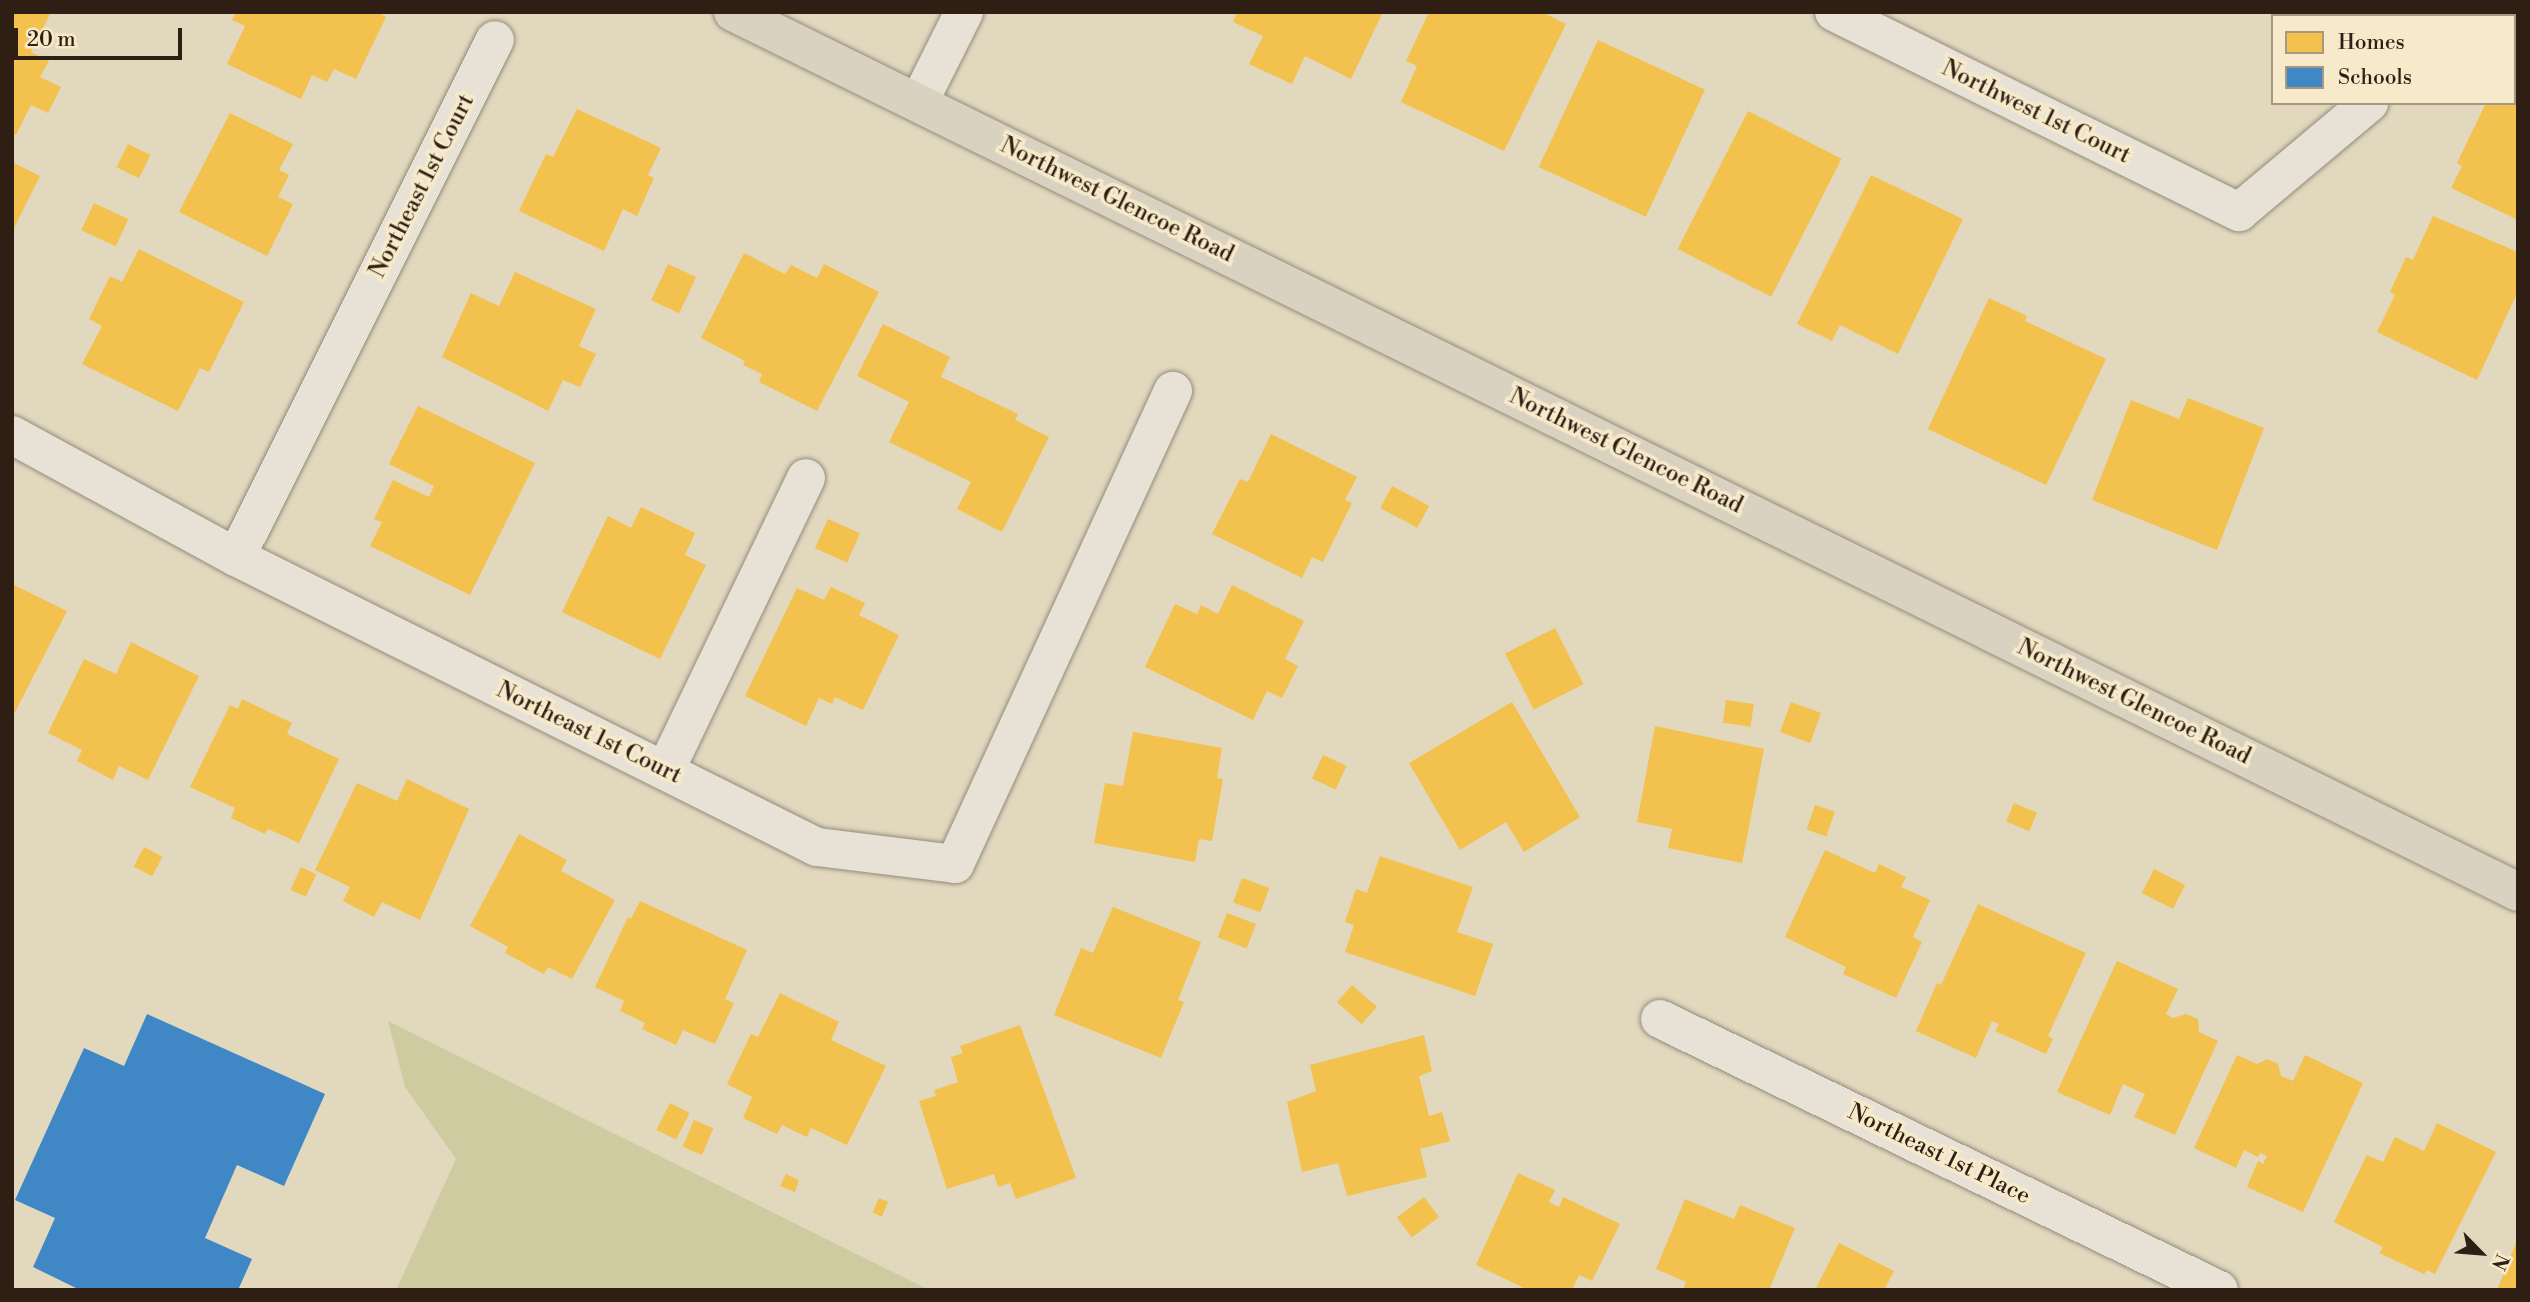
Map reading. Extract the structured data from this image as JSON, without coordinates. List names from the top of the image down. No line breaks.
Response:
{"streets":{"main road":["Northwest Glencoe Road"],"street":["Northwest 1st Court","Northeast 1st Court","Northeast 1st Place"]},"legend":["Homes","Schools"],"scale_bar":"20 m","north":"bottom right"}
